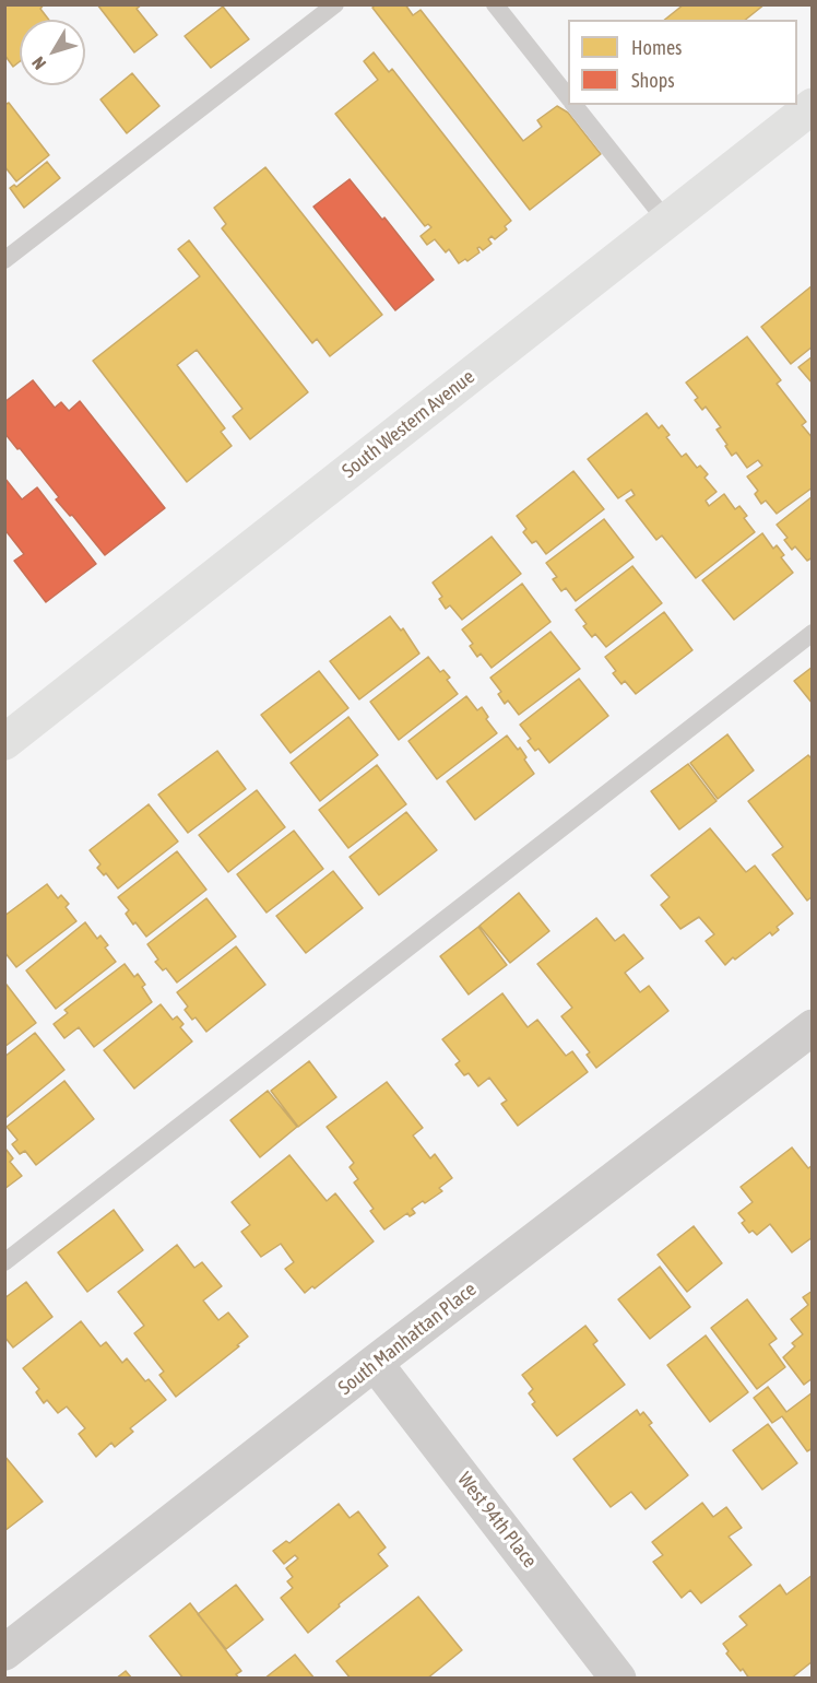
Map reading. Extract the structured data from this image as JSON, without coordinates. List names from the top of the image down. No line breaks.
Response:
{"streets":{"main road":["South Western Avenue"],"street":["South Manhattan Place","West 94th Place"]},"crossings":[["South Manhattan Place","West 94th Place"]],"legend":["Homes","Shops"],"north":"bottom left"}
